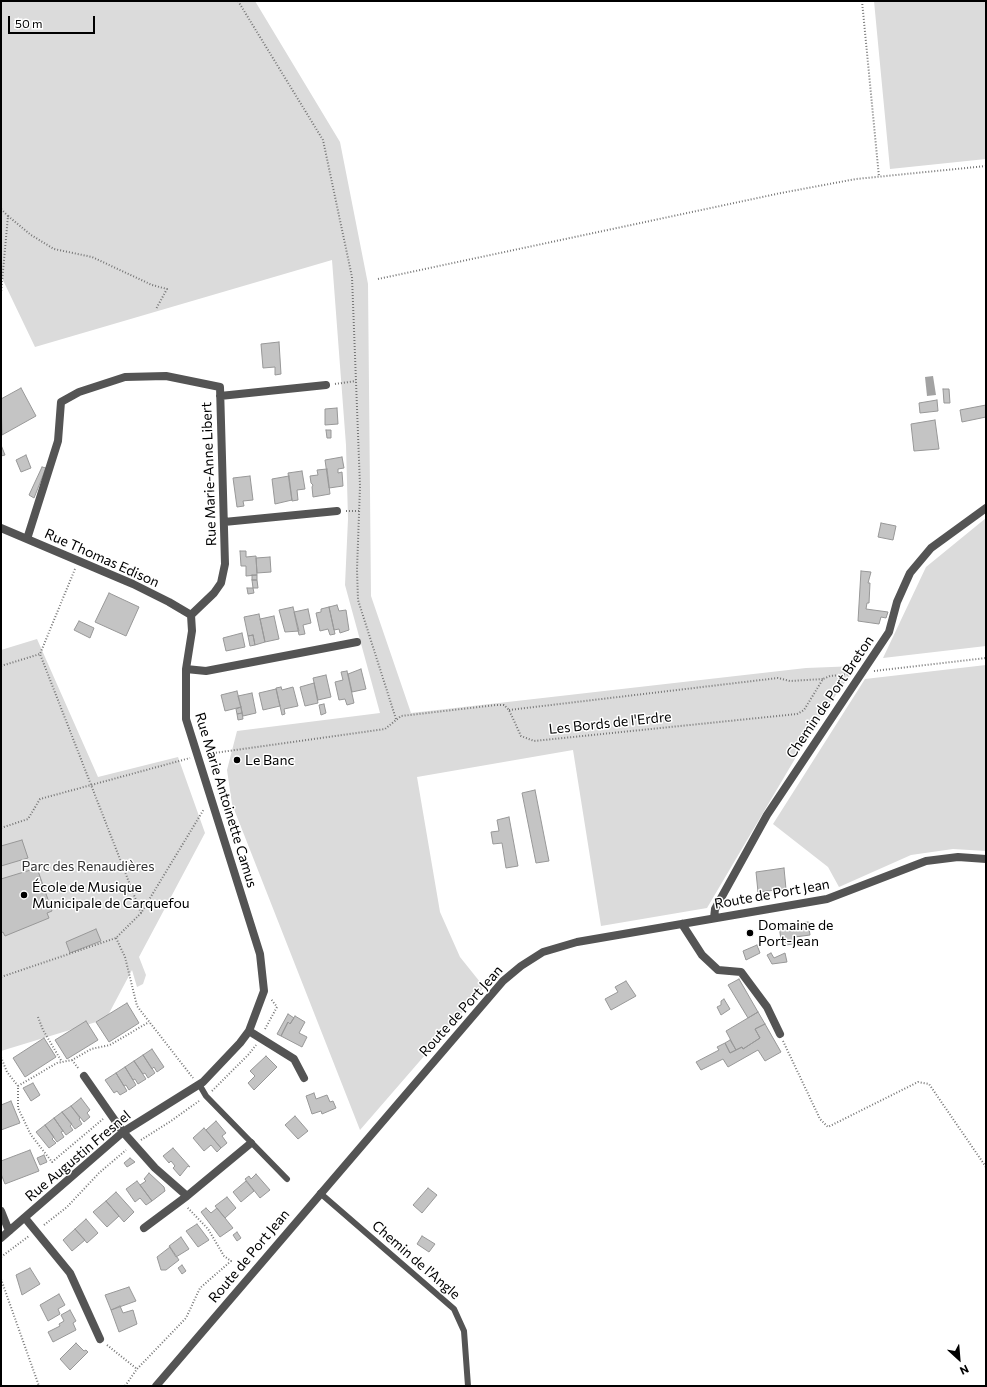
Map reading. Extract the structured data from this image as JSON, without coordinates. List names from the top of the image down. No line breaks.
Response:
{"streets":{"street":["Rue Marie-Anne Libert","Rue Thomas Edison","Chemin de Port Breton","Rue Marie Antoinette Camus","Route de Port Jean","Rue Augustin Fresnel"],"lane":["Chemin de l'Angle"],"path":["Les Bords de l'Erdre"]},"crossings":[["Rue Marie-Anne Libert","Rue Thomas Edison"],["Rue Marie-Anne Libert","Rue Marie Antoinette Camus"],["Rue Thomas Edison","Rue Marie Antoinette Camus"],["Chemin de Port Breton","Route de Port Jean"],["Rue Marie Antoinette Camus","Rue Augustin Fresnel"],["Route de Port Jean","Chemin de l'Angle"]],"parks":["Parc des Renaudières"],"places":["Le Banc","École de Musique Municipale de Carquefou","Domaine de Port-Jean"],"scale_bar":"50 m","north":"bottom right"}
